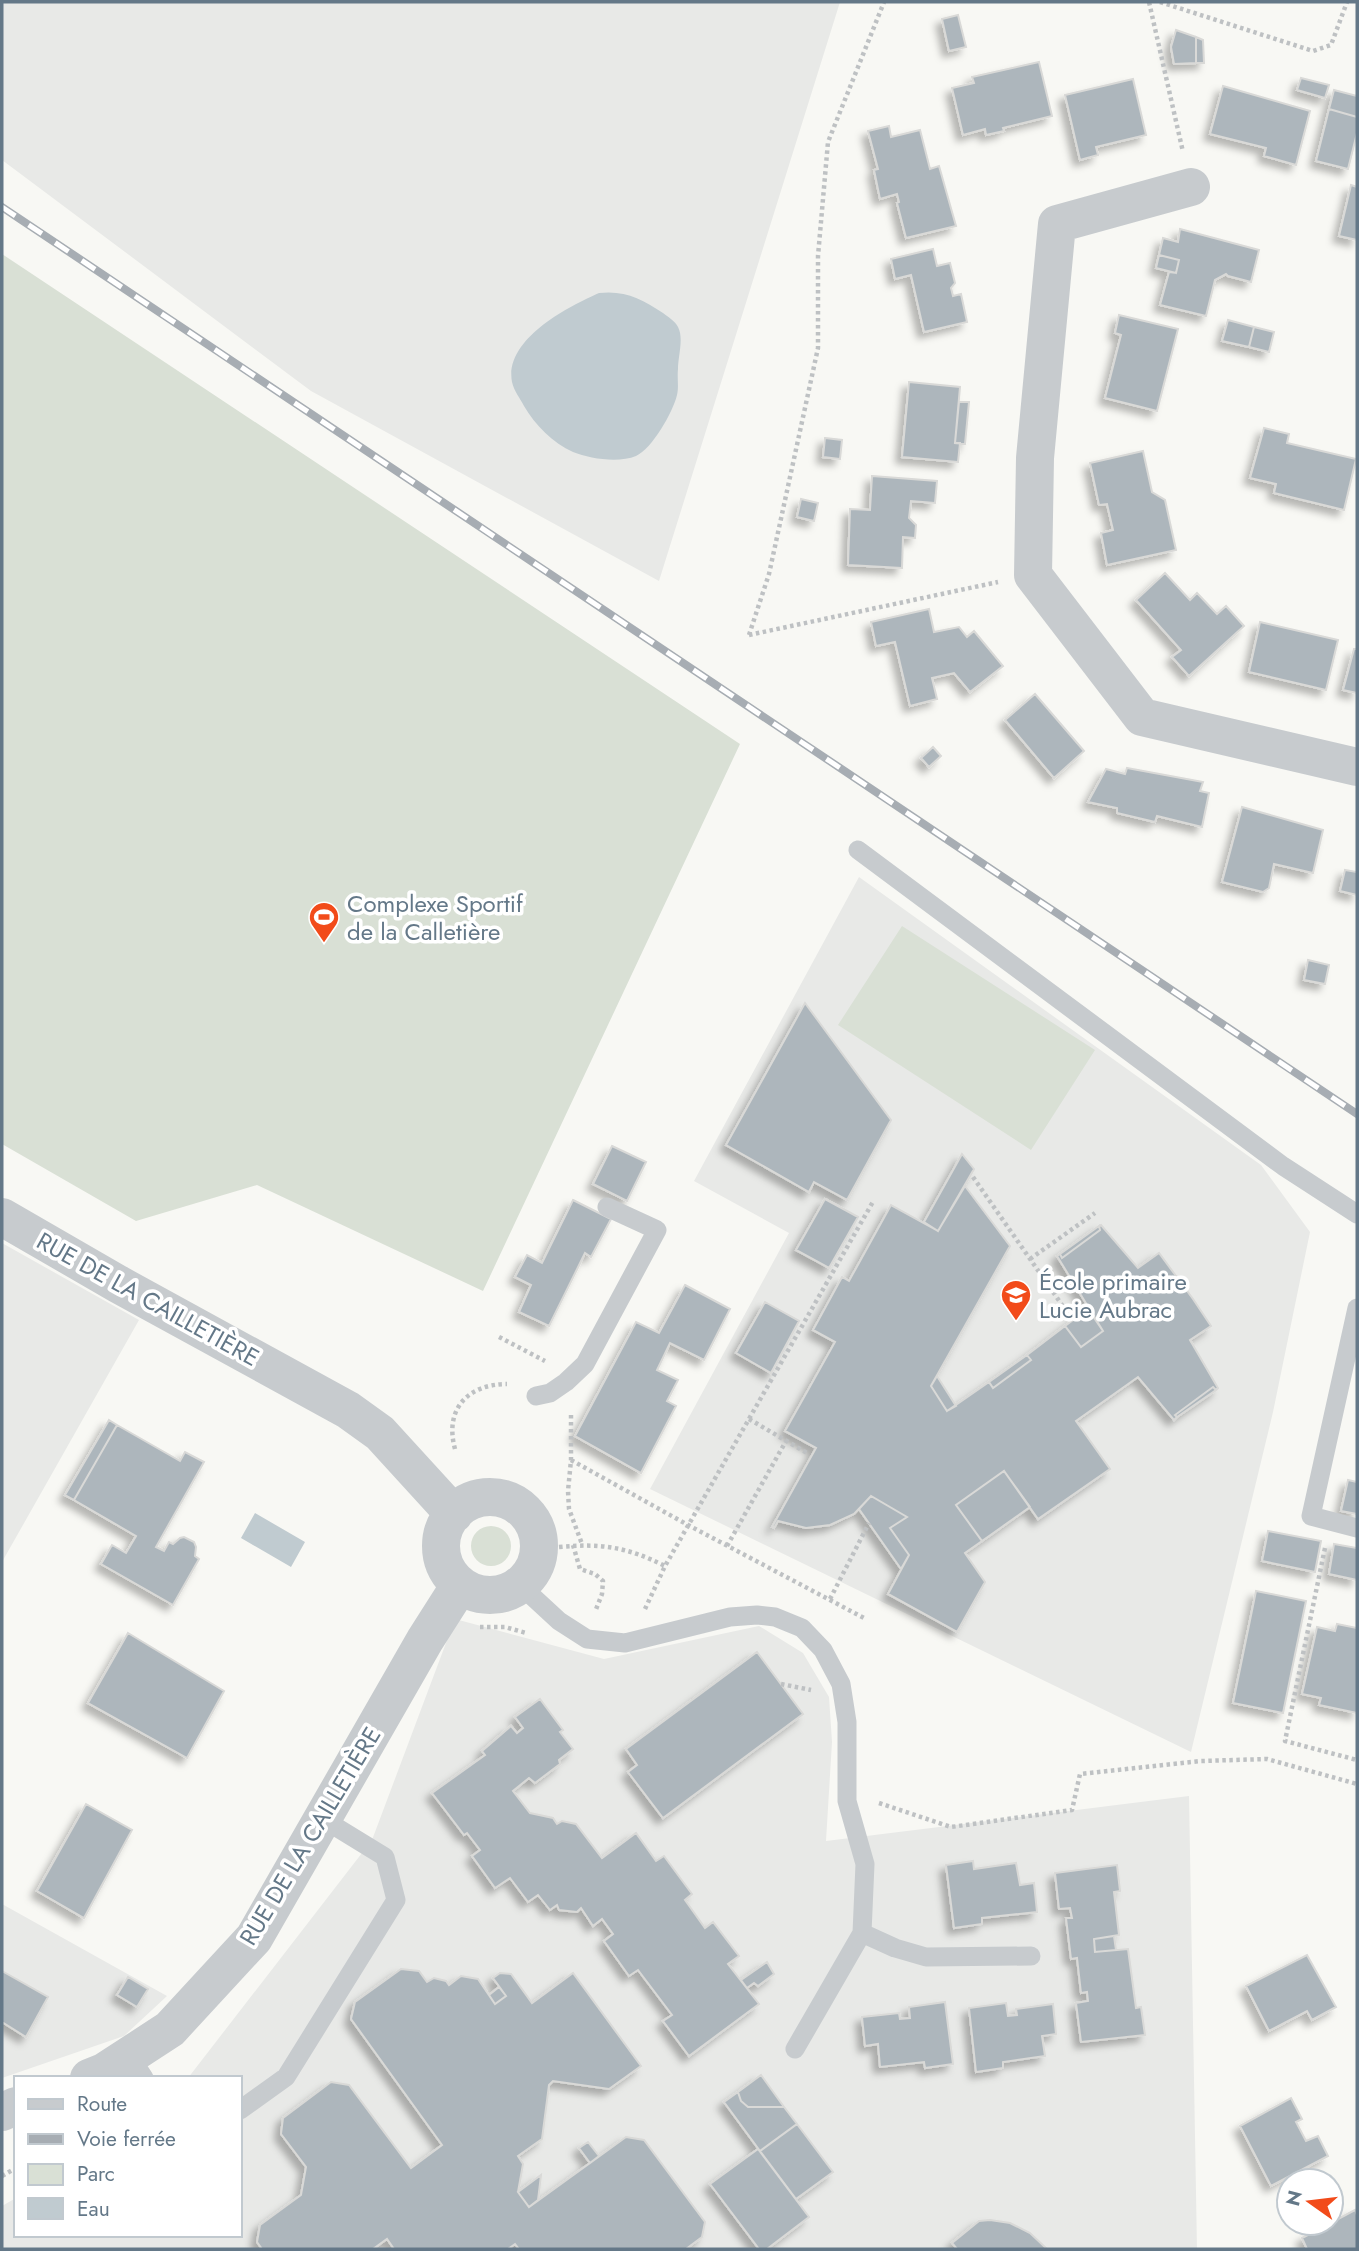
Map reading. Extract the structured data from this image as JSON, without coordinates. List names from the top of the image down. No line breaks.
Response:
{"streets":{"street":["RUE DE LA CAILLETIÈRE"]},"places":{"sports":["Complexe Sportif de la Calletière"],"school or university":["École primaire Lucie Aubrac"]},"legend":["Route","Voie ferrée","Parc","Eau"],"north":"left"}
